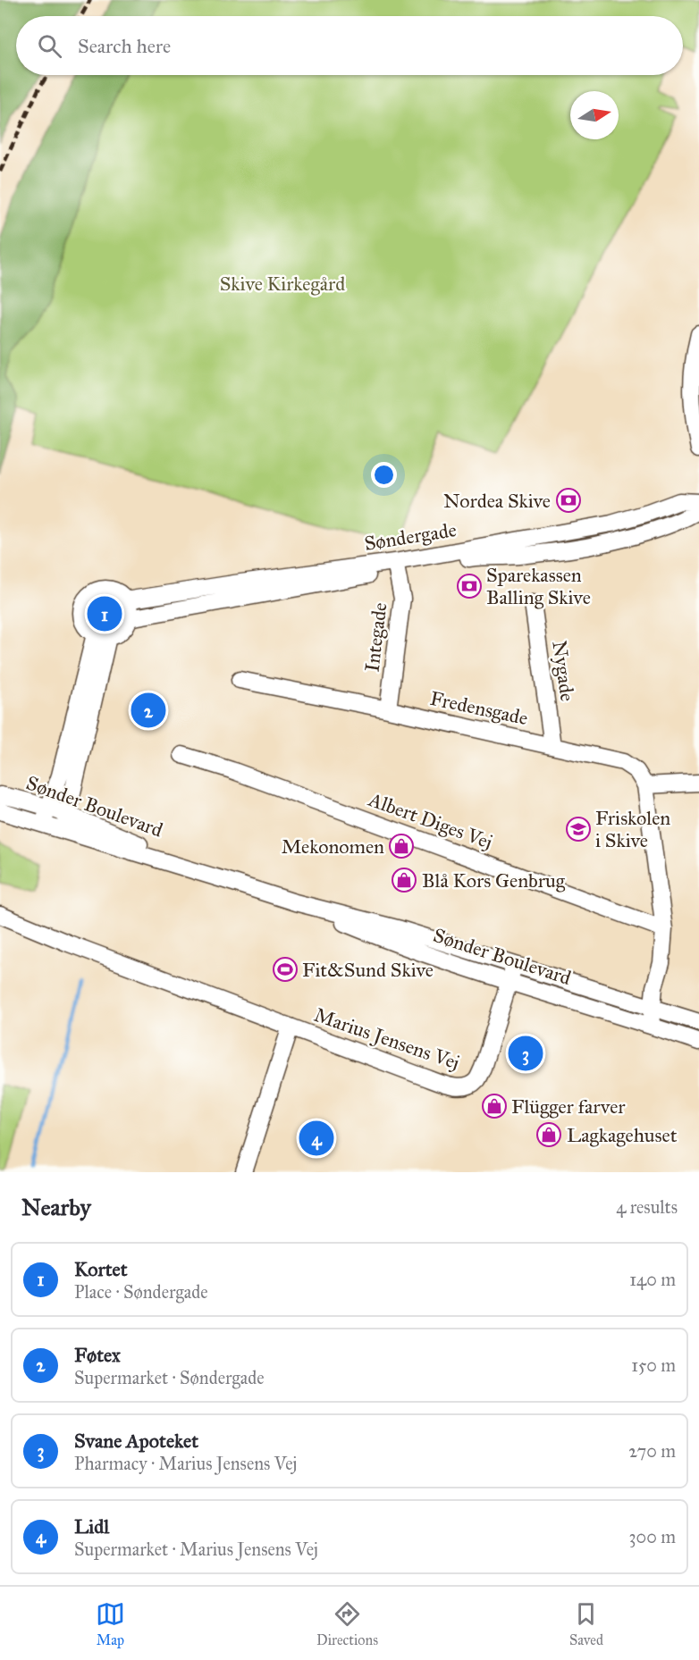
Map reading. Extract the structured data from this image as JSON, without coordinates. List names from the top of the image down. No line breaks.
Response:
{"streets":{"street":["Søndergade","Integade","Nygade","Fredensgade","Sønder Boulevard","Albert Diges Vej","Marius Jensens Vej"]},"crossings":[["Søndergade","Integade"],["Integade","Fredensgade"],["Nygade","Fredensgade"],["Sønder Boulevard","Marius Jensens Vej"]],"parks":["Skive Kirkegård"],"places":{"bank":["Nordea Skive","Sparekassen Balling Skive"],"school or university":["Friskolen i Skive"],"shop":["Mekonomen","Blå Kors Genbrug","Flügger farver","Lagkagehuset"],"sports":["Fit&Sund Skive"]},"north":"right","page":{"search":"Search here","pins":["1","2","3","4"],"heading":["Nearby","4 results"],"list":[{"mark":"1","name":"Kortet","note":"Place · Søndergade","value":"140 m"},{"mark":"2","name":"Føtex","note":"Supermarket · Søndergade","value":"150 m"},{"mark":"3","name":"Svane Apoteket","note":"Pharmacy · Marius Jensens Vej","value":"270 m"},{"mark":"4","name":"Lidl","note":"Supermarket · Marius Jensens Vej","value":"300 m"}],"nav":["Map","Directions","Saved"]}}
